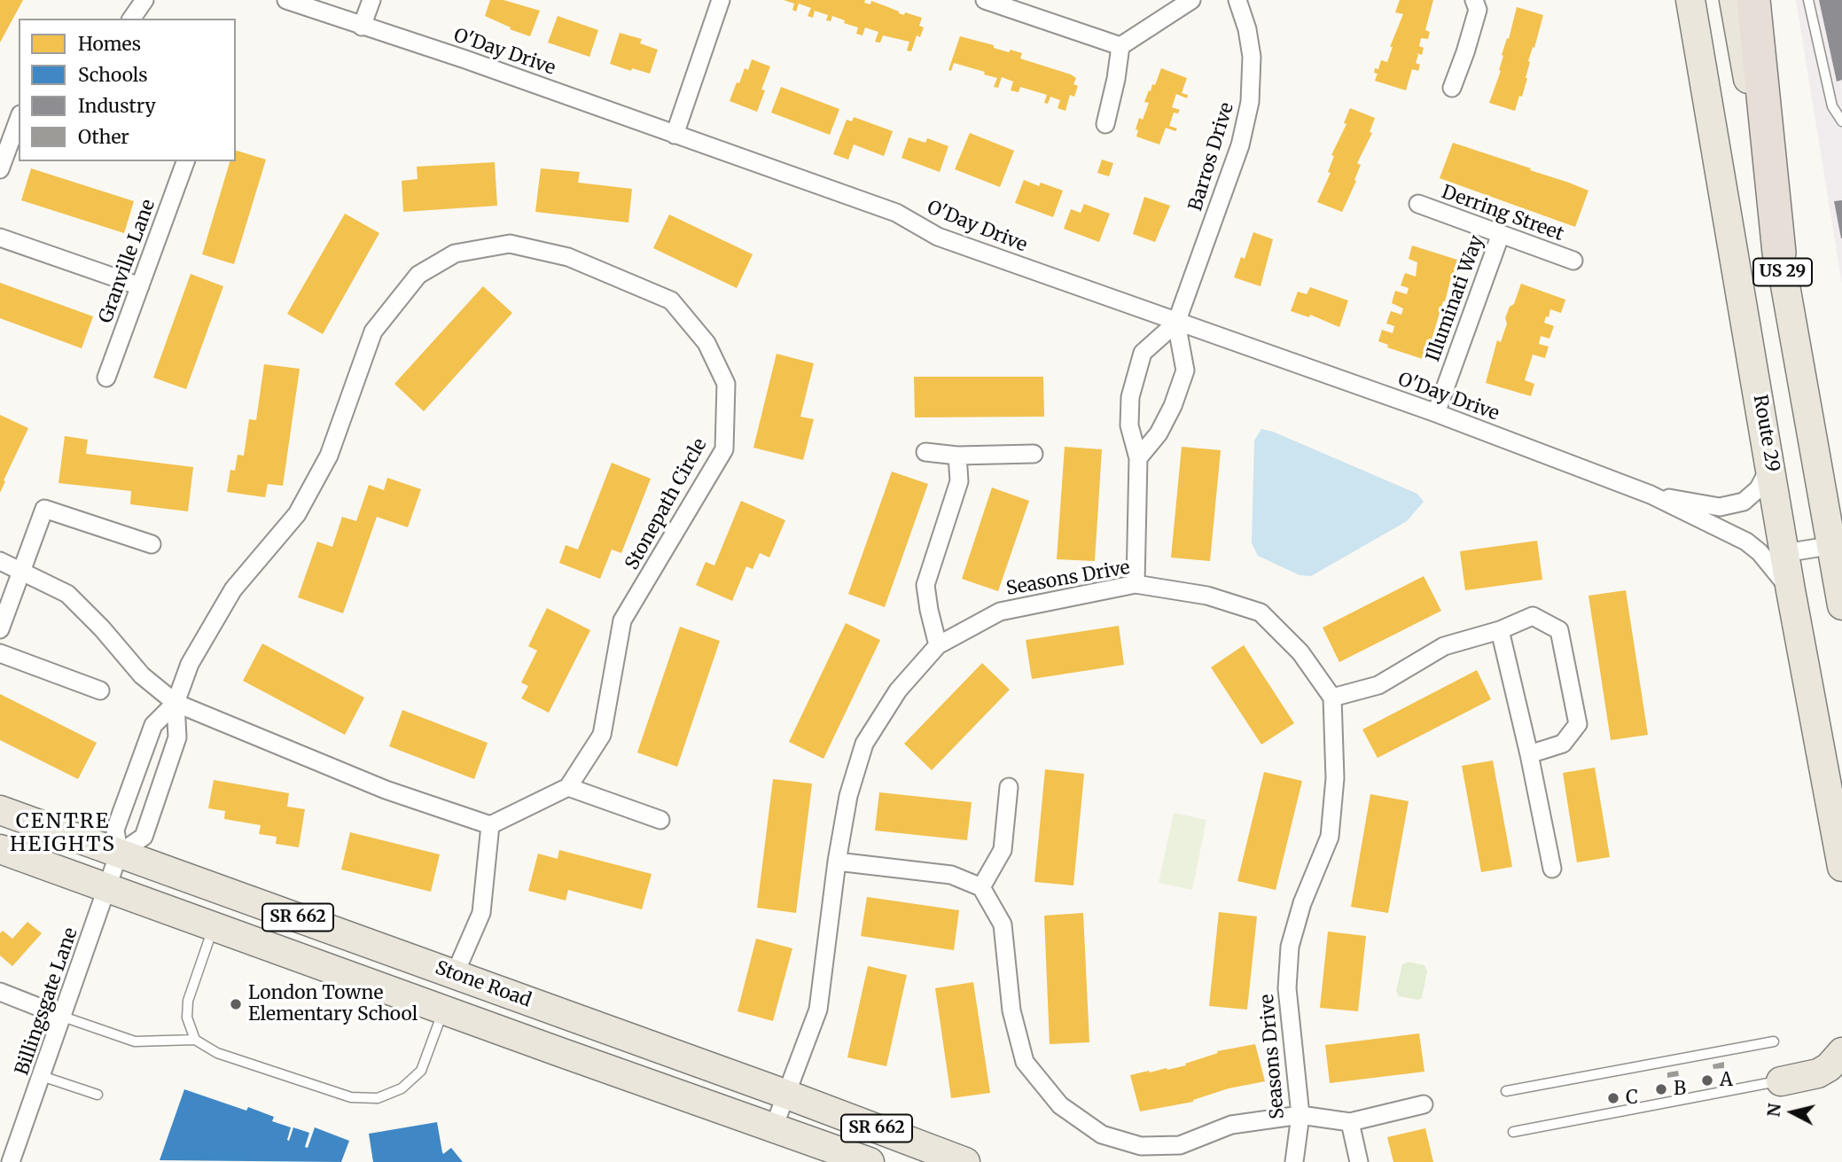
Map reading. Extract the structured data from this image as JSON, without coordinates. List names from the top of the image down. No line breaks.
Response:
{"streets":{"main road":["US 29","Route 29","SR 662","Stone Road"],"street":["O'Day Drive","Barros Drive","Derring Street","Granville Lane","Illuminati Way","Stonepath Circle","Seasons Drive","Billingsgate Lane"]},"crossings":[["O'Day Drive","Barros Drive"],["O'Day Drive","Illuminati Way"],["O'Day Drive","Route 29"],["Derring Street","Illuminati Way"],["Stonepath Circle","Stone Road"],["Stonepath Circle","Billingsgate Lane"],["Seasons Drive","Stone Road"],["Stone Road","Billingsgate Lane"]],"districts":["CENTRE HEIGHTS"],"places":["London Towne Elementary School","A","B","C"],"legend":["Homes","Schools","Industry","Other"],"north":"left"}
